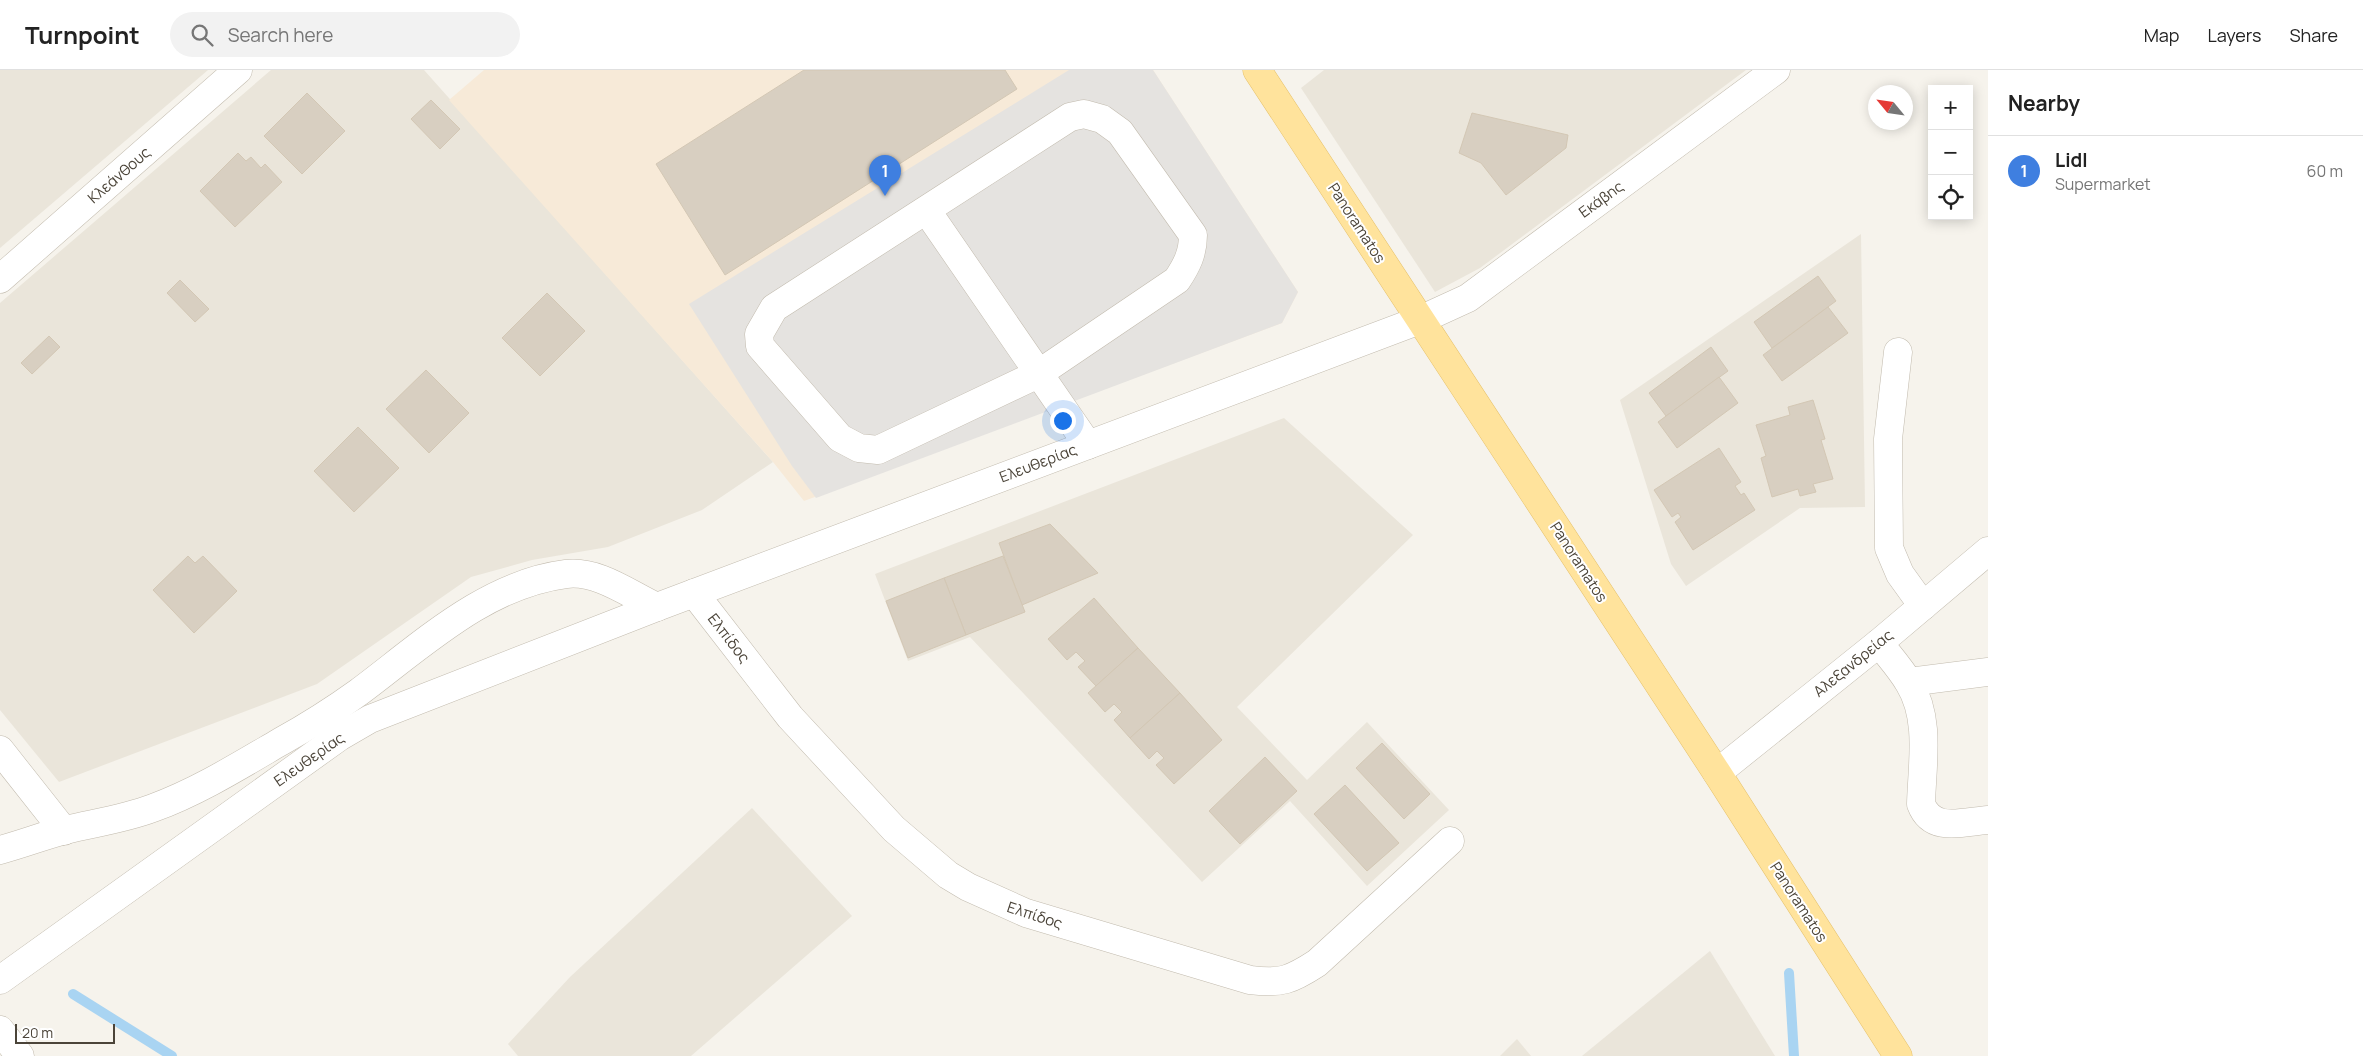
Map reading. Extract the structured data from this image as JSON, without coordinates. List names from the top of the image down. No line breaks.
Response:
{"streets":{"main road":["Panoramatos"],"street":["Κλεάνθους","Εκάβης","Ελευθερίας","Ελπίδος","Αλεξανδρείας"]},"crossings":[["Εκάβης","Panoramatos"],["Εκάβης","Ελευθερίας"],["Panoramatos","Ελευθερίας"],["Panoramatos","Αλεξανδρείας"],["Ελευθερίας","Ελπίδος"]],"scale_bar":"20 m","north":"top left","page":{"header":"Turnpoint","search":"Search here","nav":["Map","Layers","Share"],"heading":"Nearby","map_buttons":["+","−"],"list":[{"mark":"1","name":"Lidl","note":"Supermarket","value":"60 m"}],"pins":"1","scale":"20 m"}}
